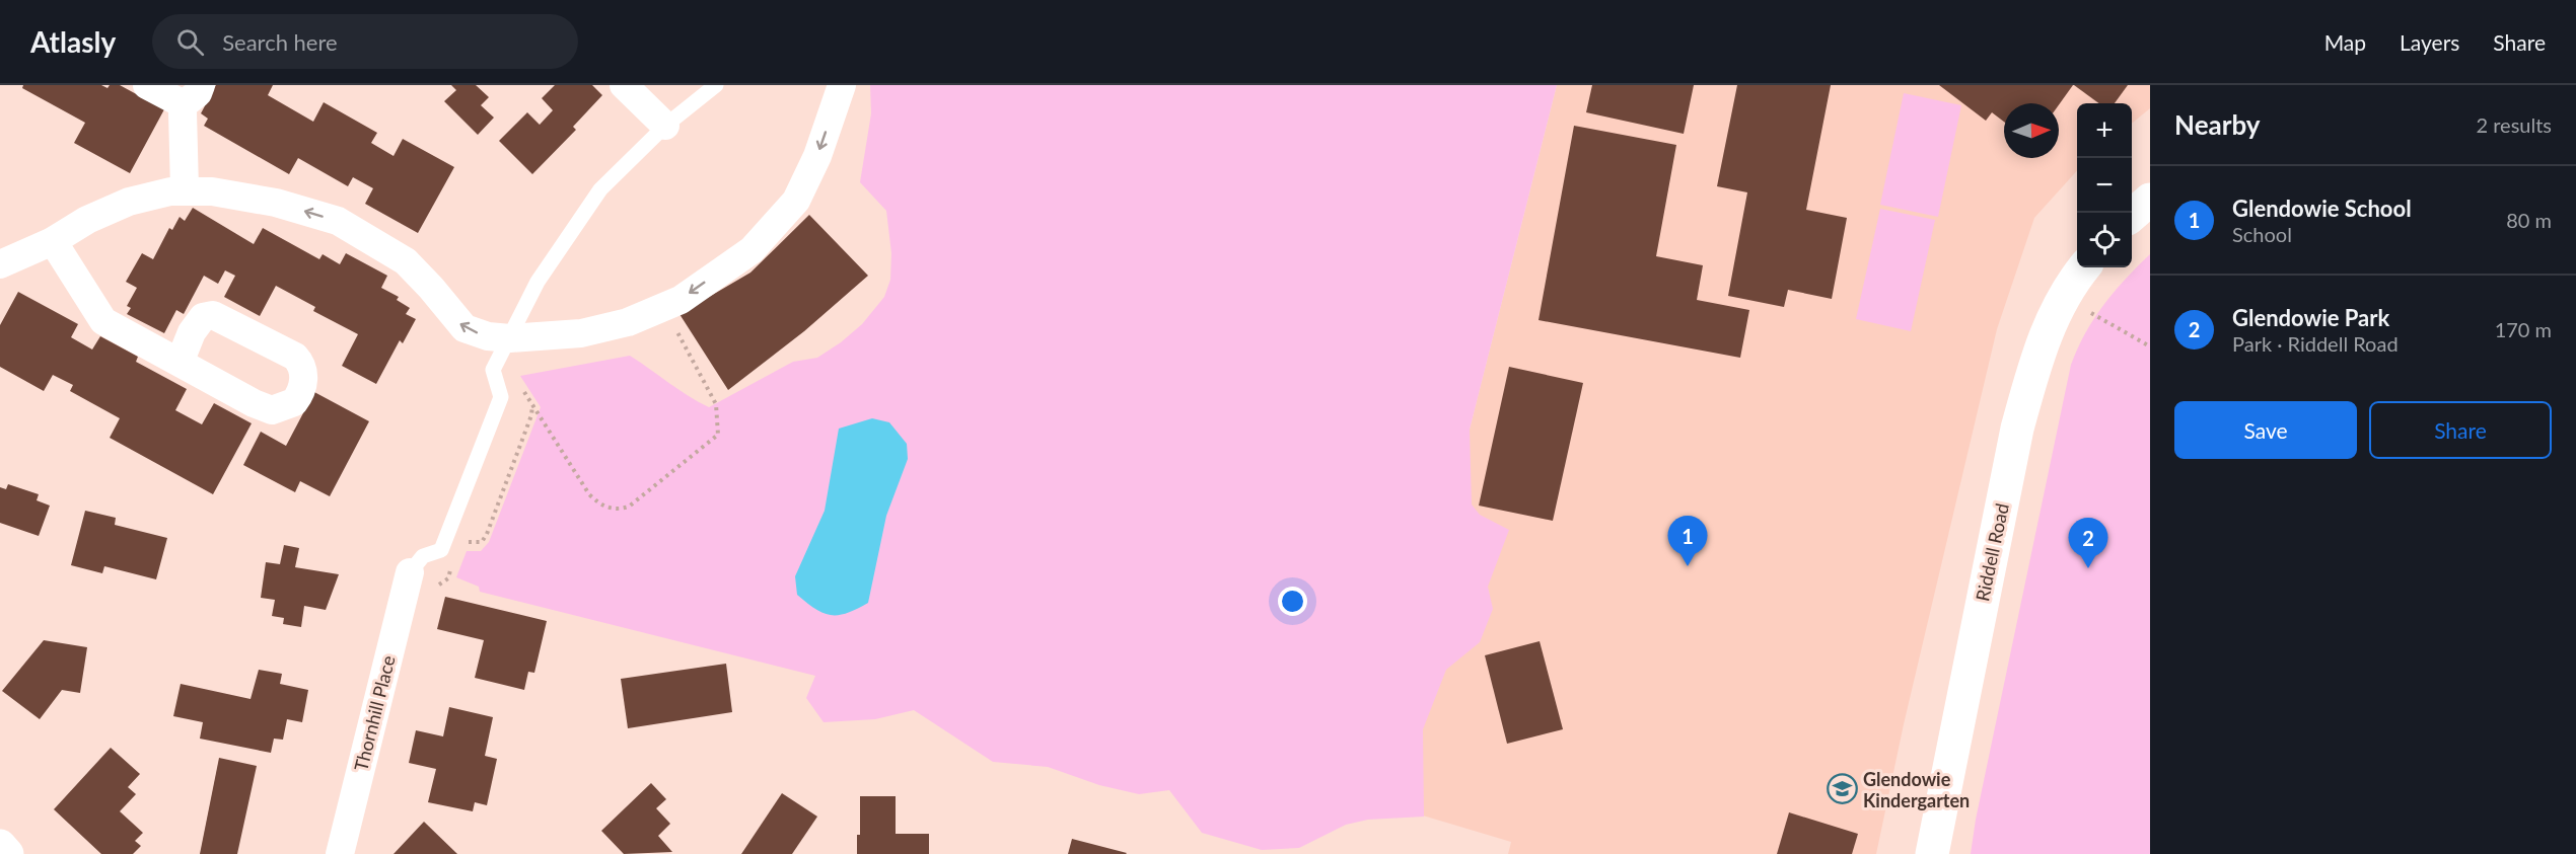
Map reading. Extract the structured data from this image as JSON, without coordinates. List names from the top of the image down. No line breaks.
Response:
{"streets":{"street":["Riddell Road","Thornhill Place"]},"places":{"school or university":["Glendowie Kindergarten"]},"north":"right","page":{"header":"Atlasly","search":"Search here","nav":["Map","Layers","Share"],"heading":["Nearby","2 results"],"map_buttons":["+","−"],"list":[{"mark":"1","name":"Glendowie School","note":"School","value":"80 m"},{"mark":"2","name":"Glendowie Park","note":"Park · Riddell Road","value":"170 m"}],"buttons":["Save","Share"],"pins":["1","2"]}}
